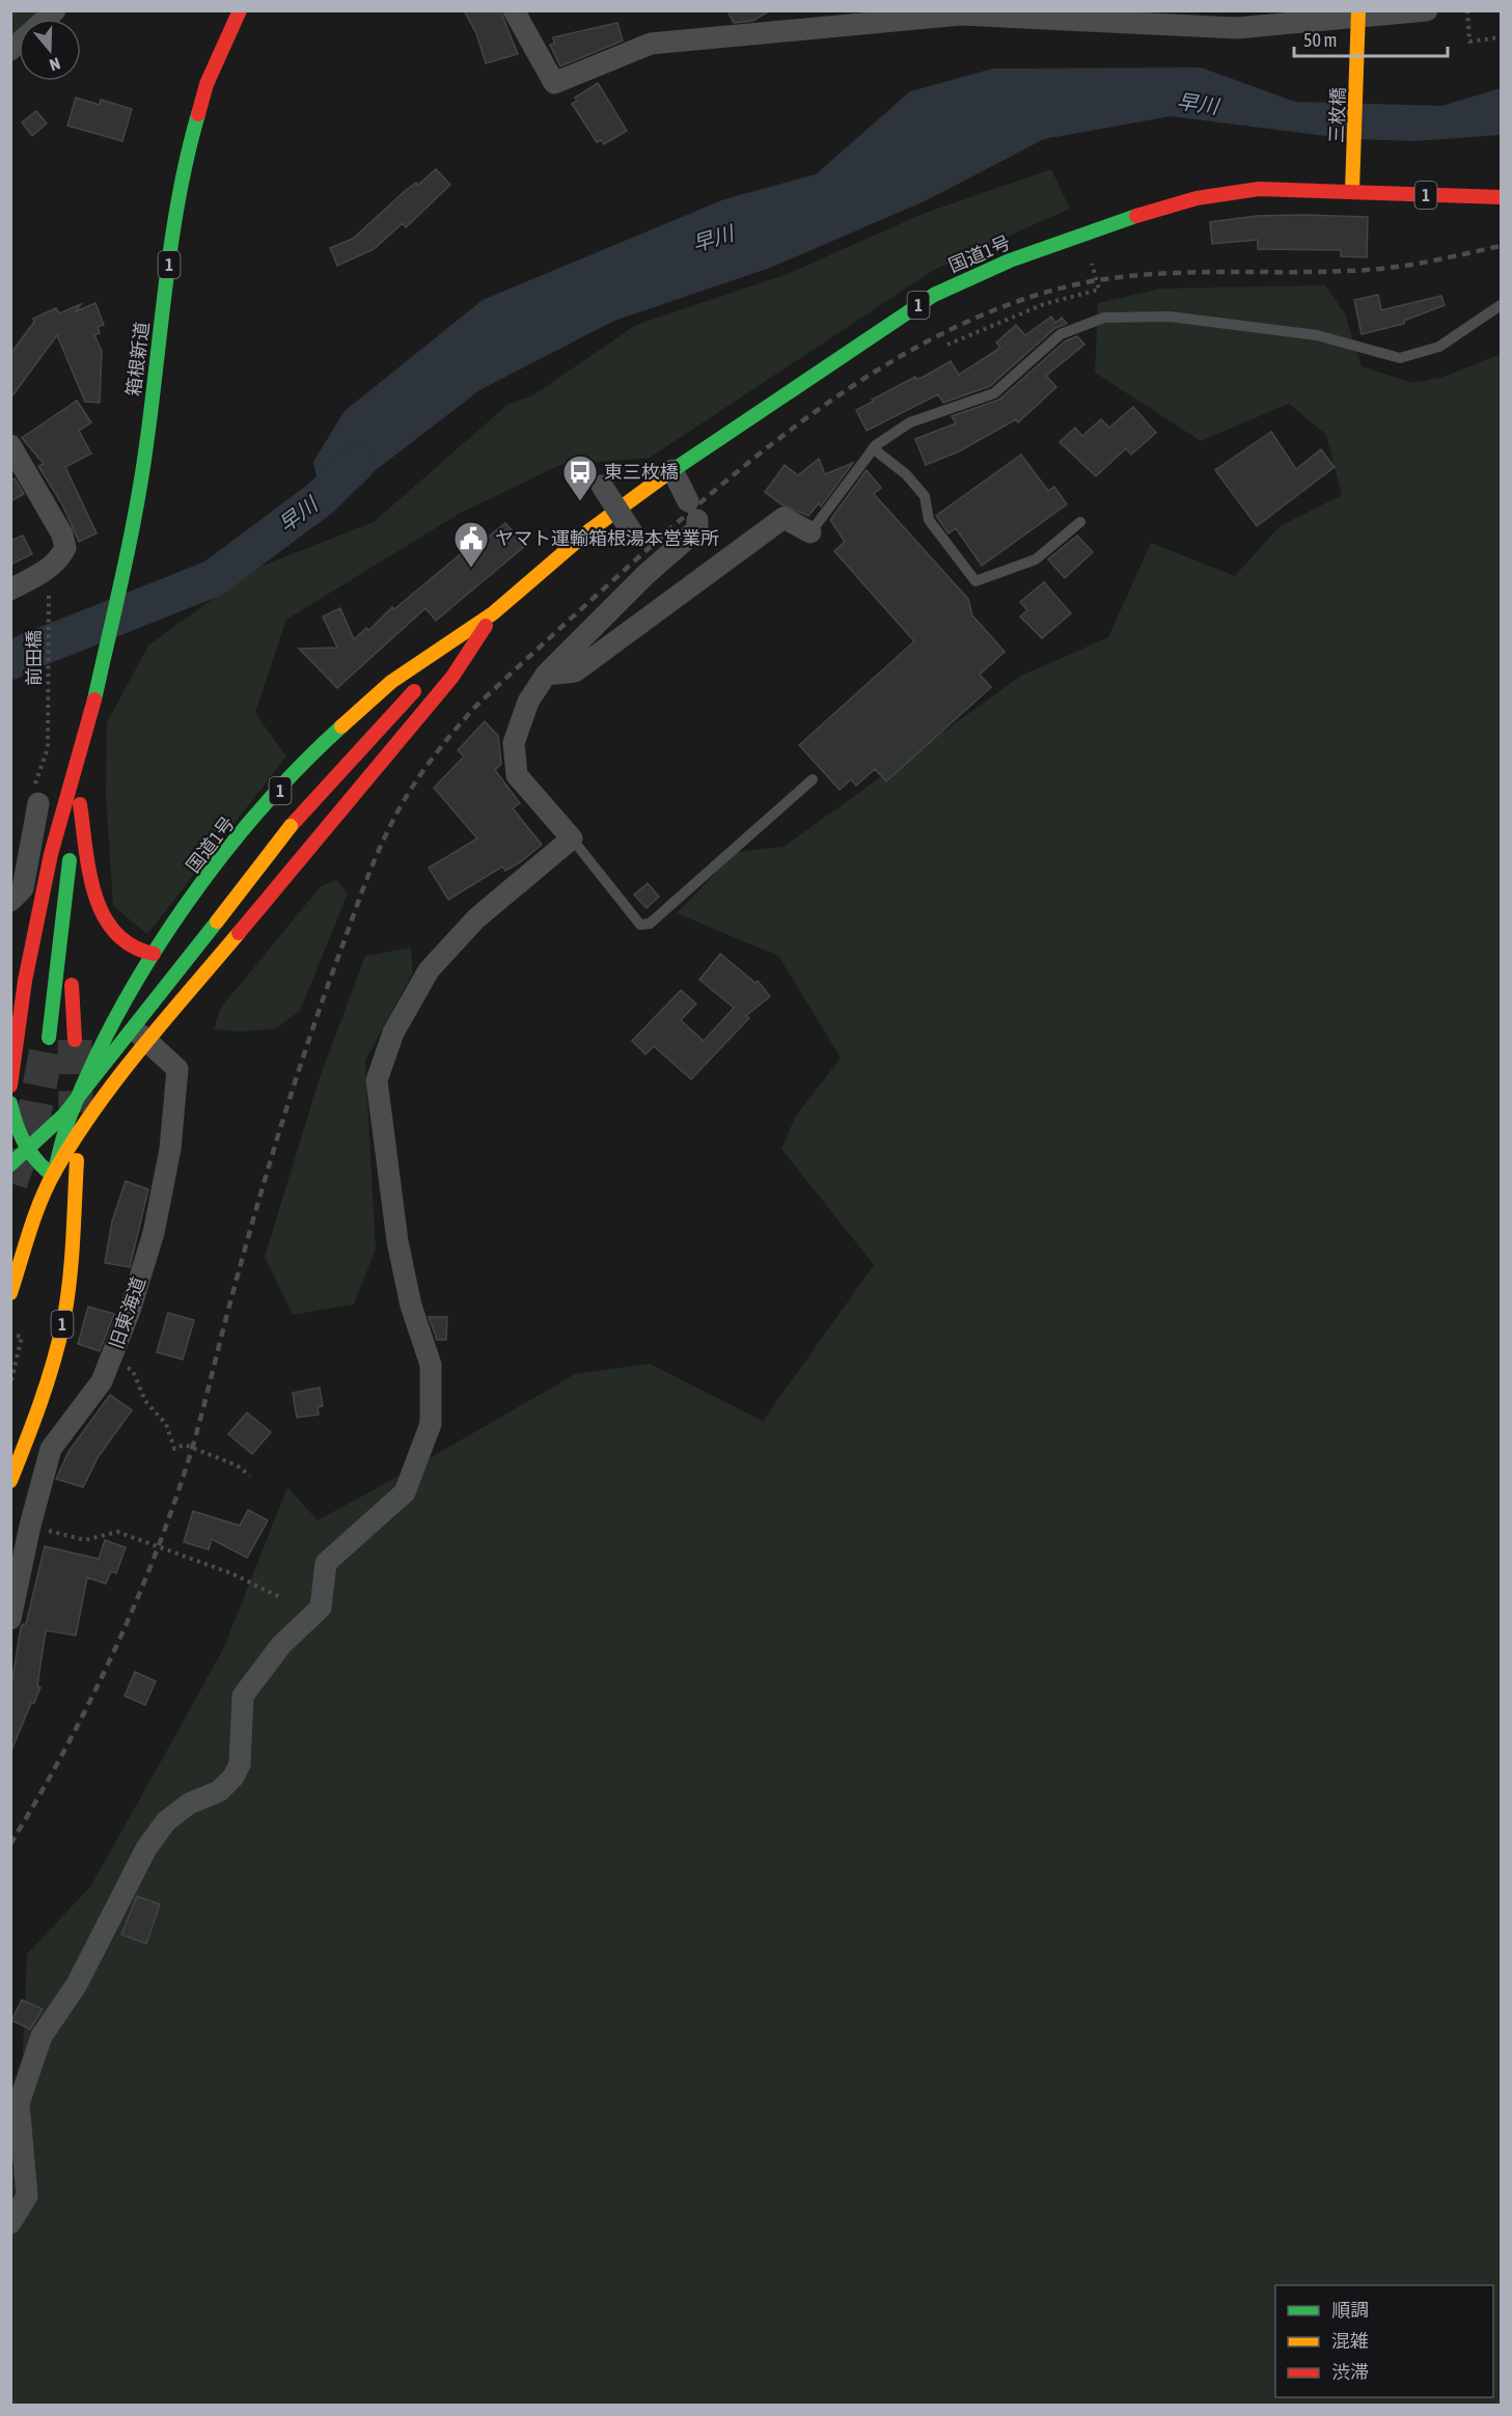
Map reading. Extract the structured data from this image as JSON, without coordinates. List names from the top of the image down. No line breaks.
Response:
{"streets":{"main road":["三枚橋","1","国道1号","箱根新道"],"street":["旧東海道"],"path":["前田橋"]},"crossings":[["三枚橋","国道1号"],["1","国道1号"],["1","箱根新道"],["国道1号","旧東海道"]],"water":["早川"],"places":{"bus stop":["東三枚橋"],"public building":["ヤマト運輸箱根湯本営業所"]},"legend":["順調","混雑","渋滞"],"scale_bar":"50 m","north":"bottom"}
